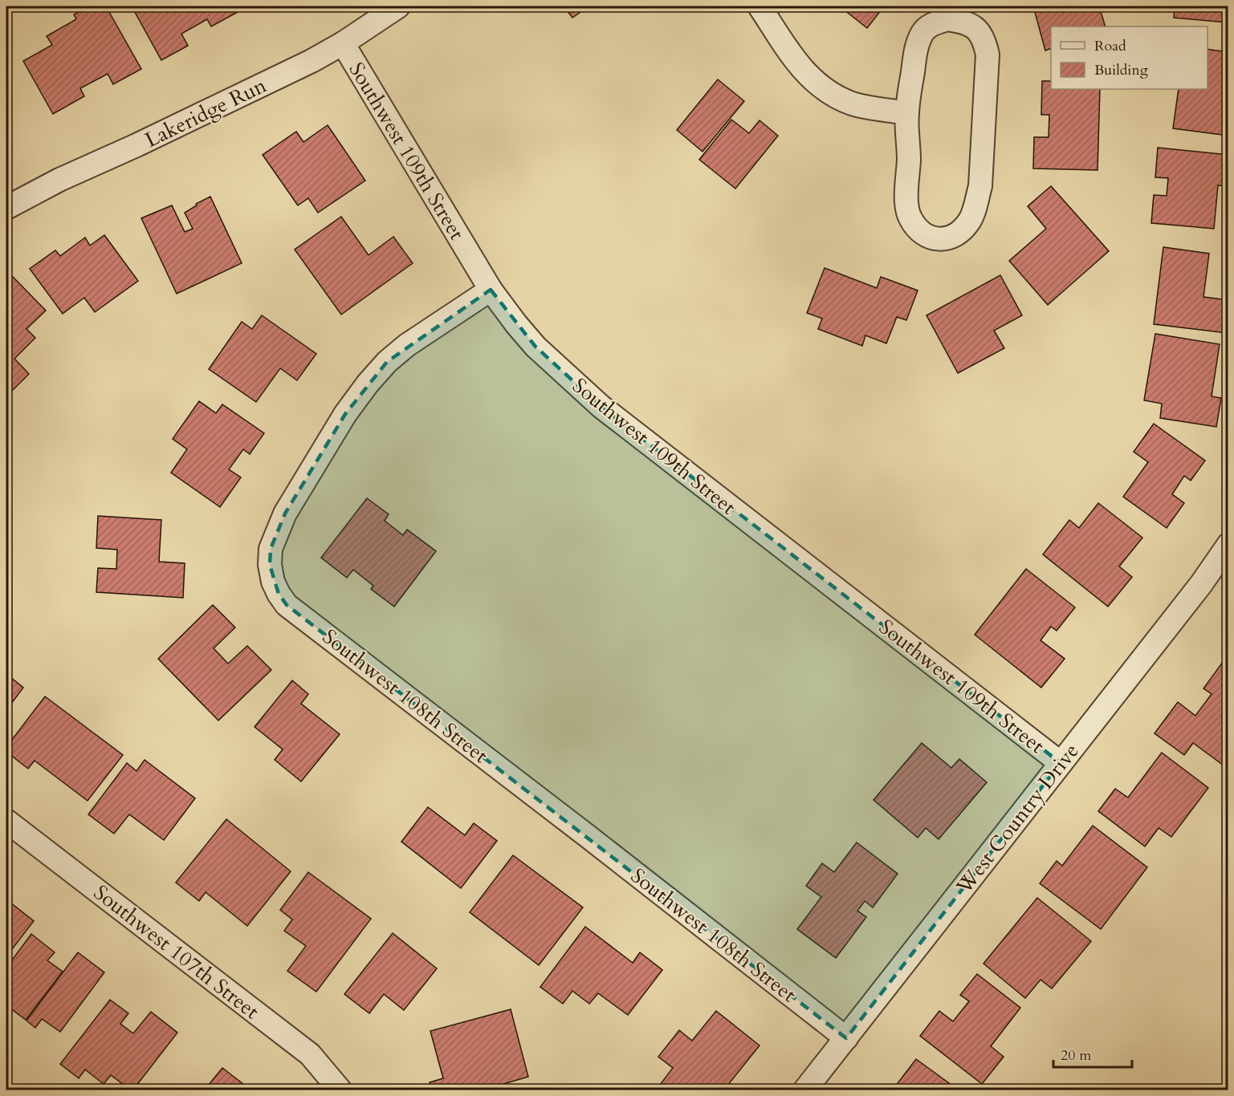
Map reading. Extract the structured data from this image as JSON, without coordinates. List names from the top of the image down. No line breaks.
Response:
{"streets":{"street":["Lakeridge Run","Southwest 109th Street","Southwest 108th Street","West Country Drive","Southwest 107th Street"]},"crossings":[["Lakeridge Run","Southwest 109th Street"],["Southwest 109th Street","Southwest 108th Street"],["Southwest 109th Street","West Country Drive"],["Southwest 108th Street","West Country Drive"]],"legend":["Road","Building"],"scale_bar":"20 m"}
